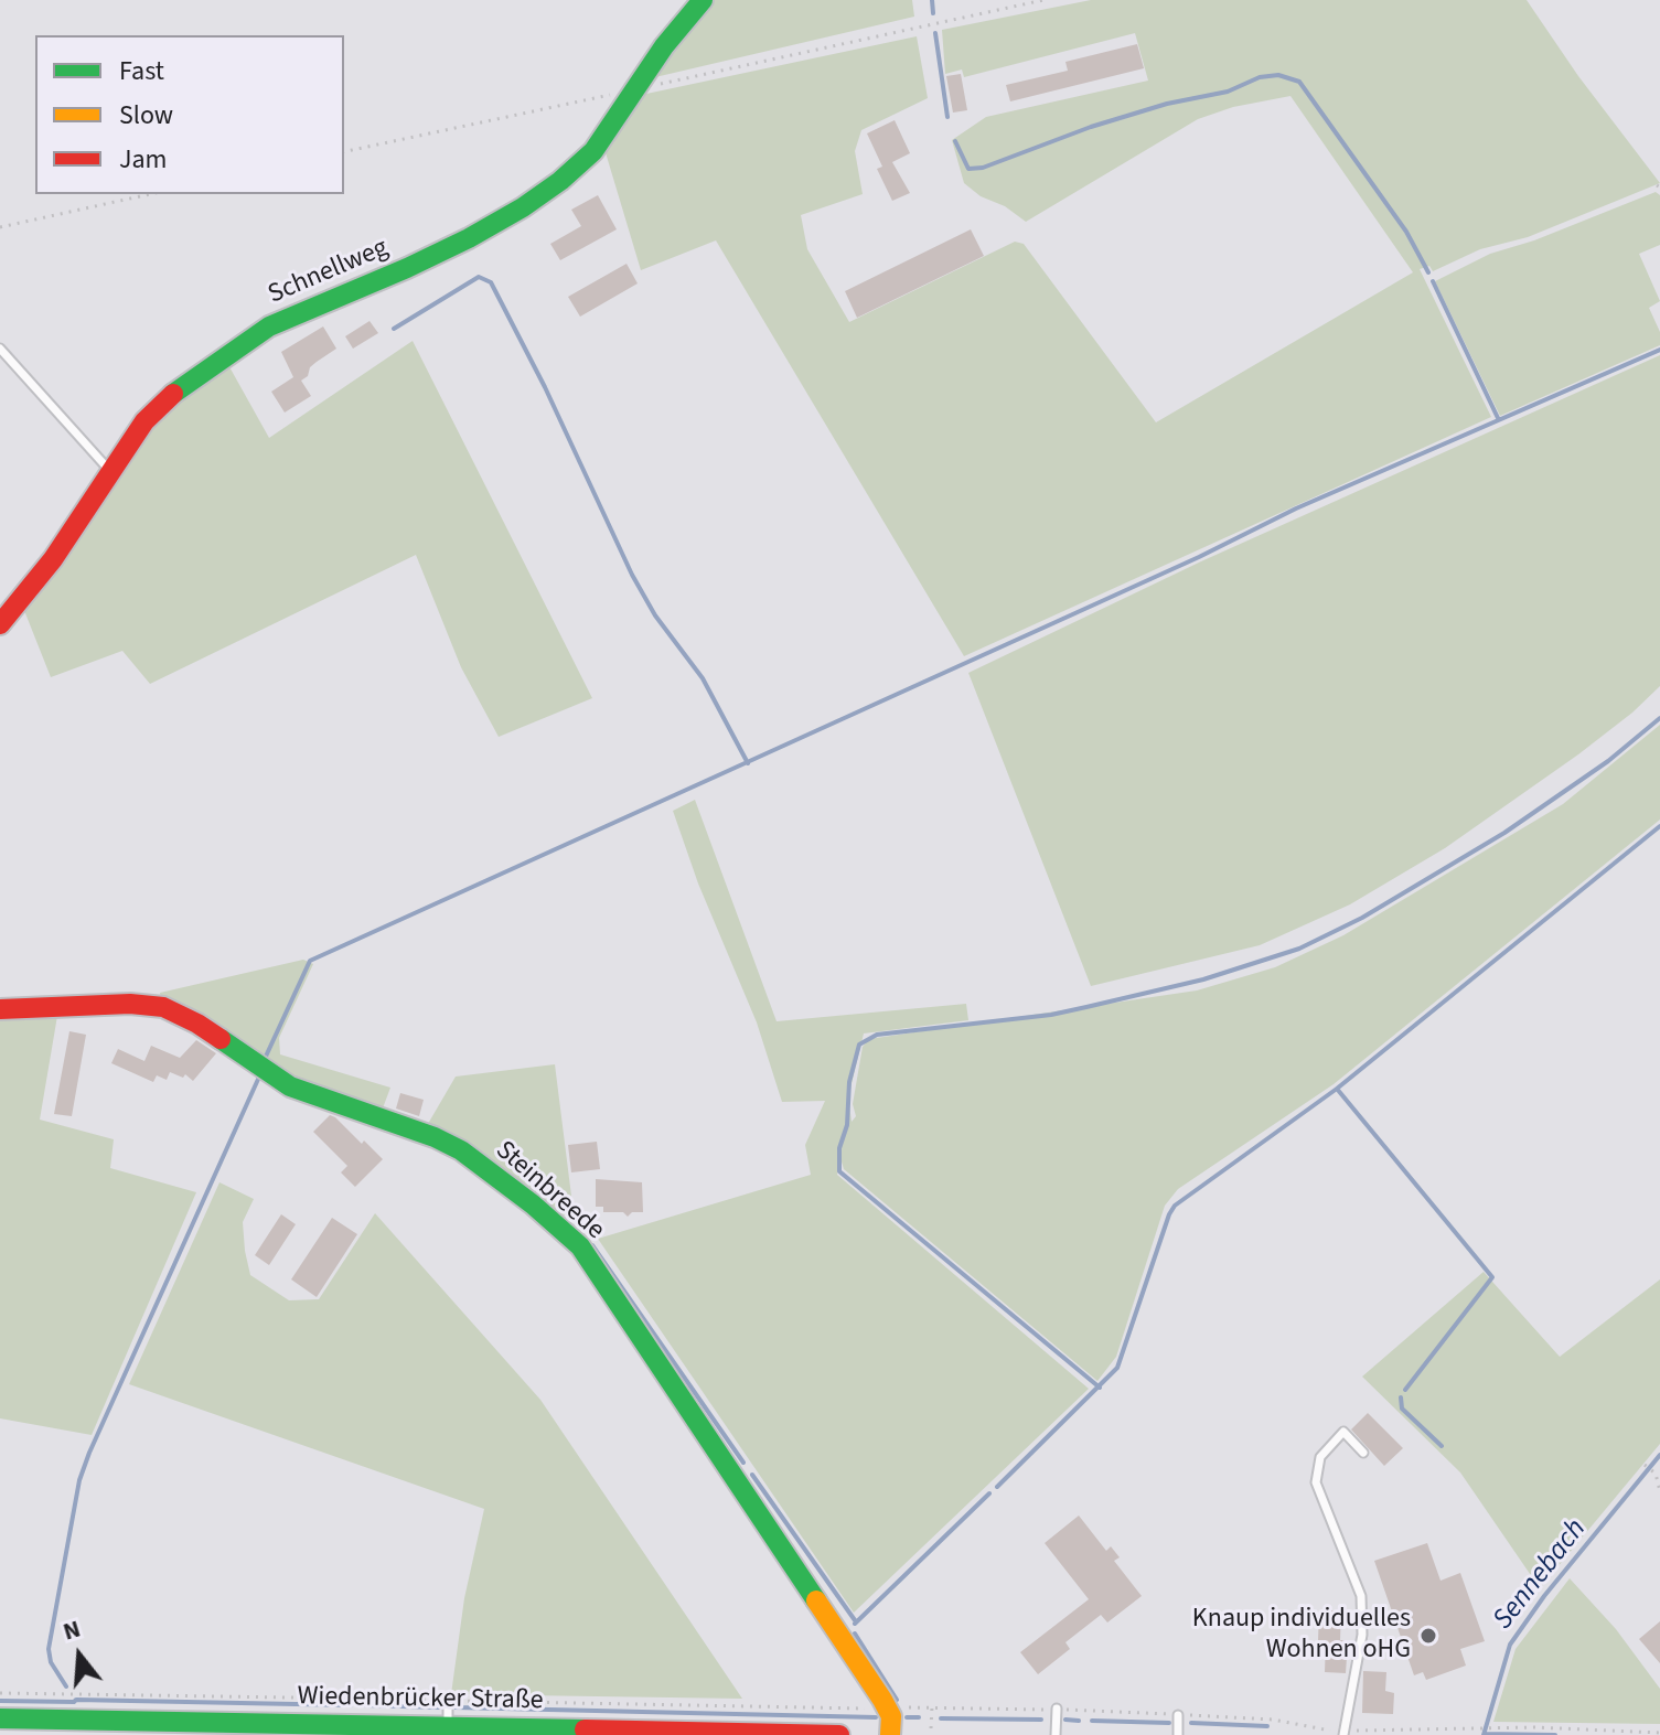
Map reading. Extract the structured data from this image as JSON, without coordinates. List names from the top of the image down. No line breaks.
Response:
{"streets":{"street":["Schnellweg","Steinbreede","Wiedenbrücker Straße"]},"water":["Sennebach"],"places":["Knaup individuelles Wohnen oHG"],"legend":["Fast","Slow","Jam"],"north":"top"}
